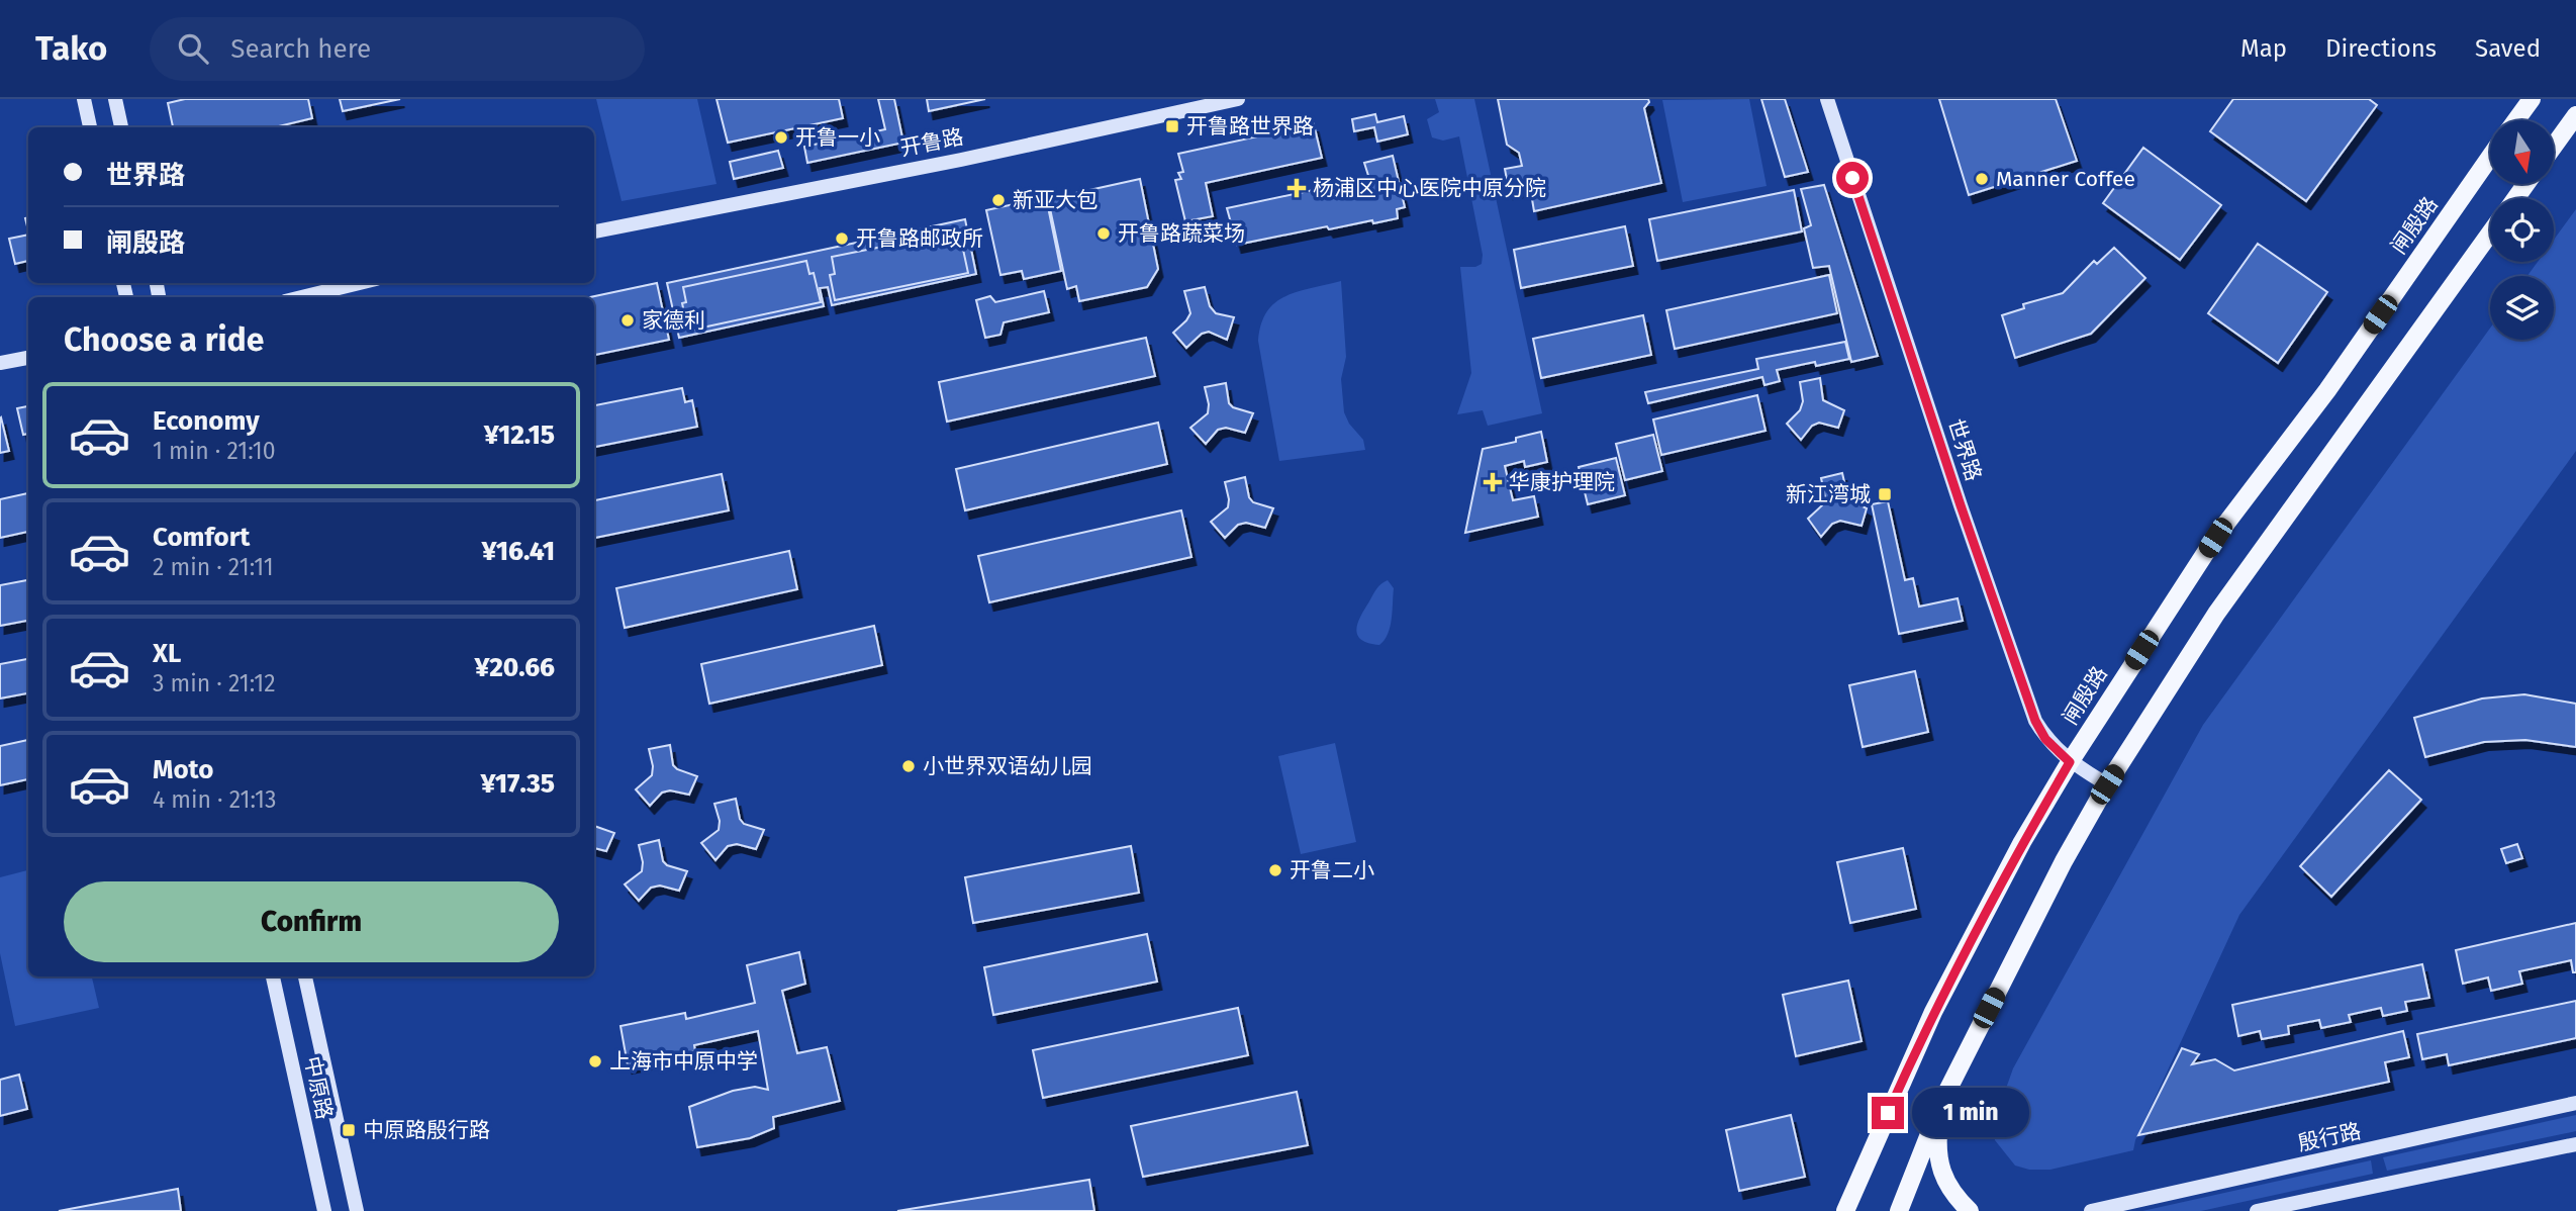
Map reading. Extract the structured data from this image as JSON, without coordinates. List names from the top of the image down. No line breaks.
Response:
{"streets":{"main road":["闸殷路"],"street":["开鲁路","世界路","中原路","殷行路"]},"crossings":[["闸殷路","世界路"]],"places":{"transit":["开鲁路世界路","新江湾城","中原路殷行路"],"other":["开鲁一小","Manner Coffee","新亚大包","开鲁路蔬菜场","开鲁路邮政所","家德利","小世界双语幼儿园","开鲁二小","上海市中原中学"],"health":["杨浦区中心医院中原分院","华康护理院"]},"north":"bottom","page":{"header":"Tako","search":"Search here","nav":["Map","Directions","Saved"],"banner":["世界路","闸殷路"],"heading":"Choose a ride","list":[{"name":"Economy","note":"1 min · 21:10","value":"¥12.15"},{"name":"Comfort","note":"2 min · 21:11","value":"¥16.41"},{"name":"XL","note":"3 min · 21:12","value":"¥20.66"},{"name":"Moto","note":"4 min · 21:13","value":"¥17.35"}],"buttons":"Confirm","bubble":"1 min"}}
